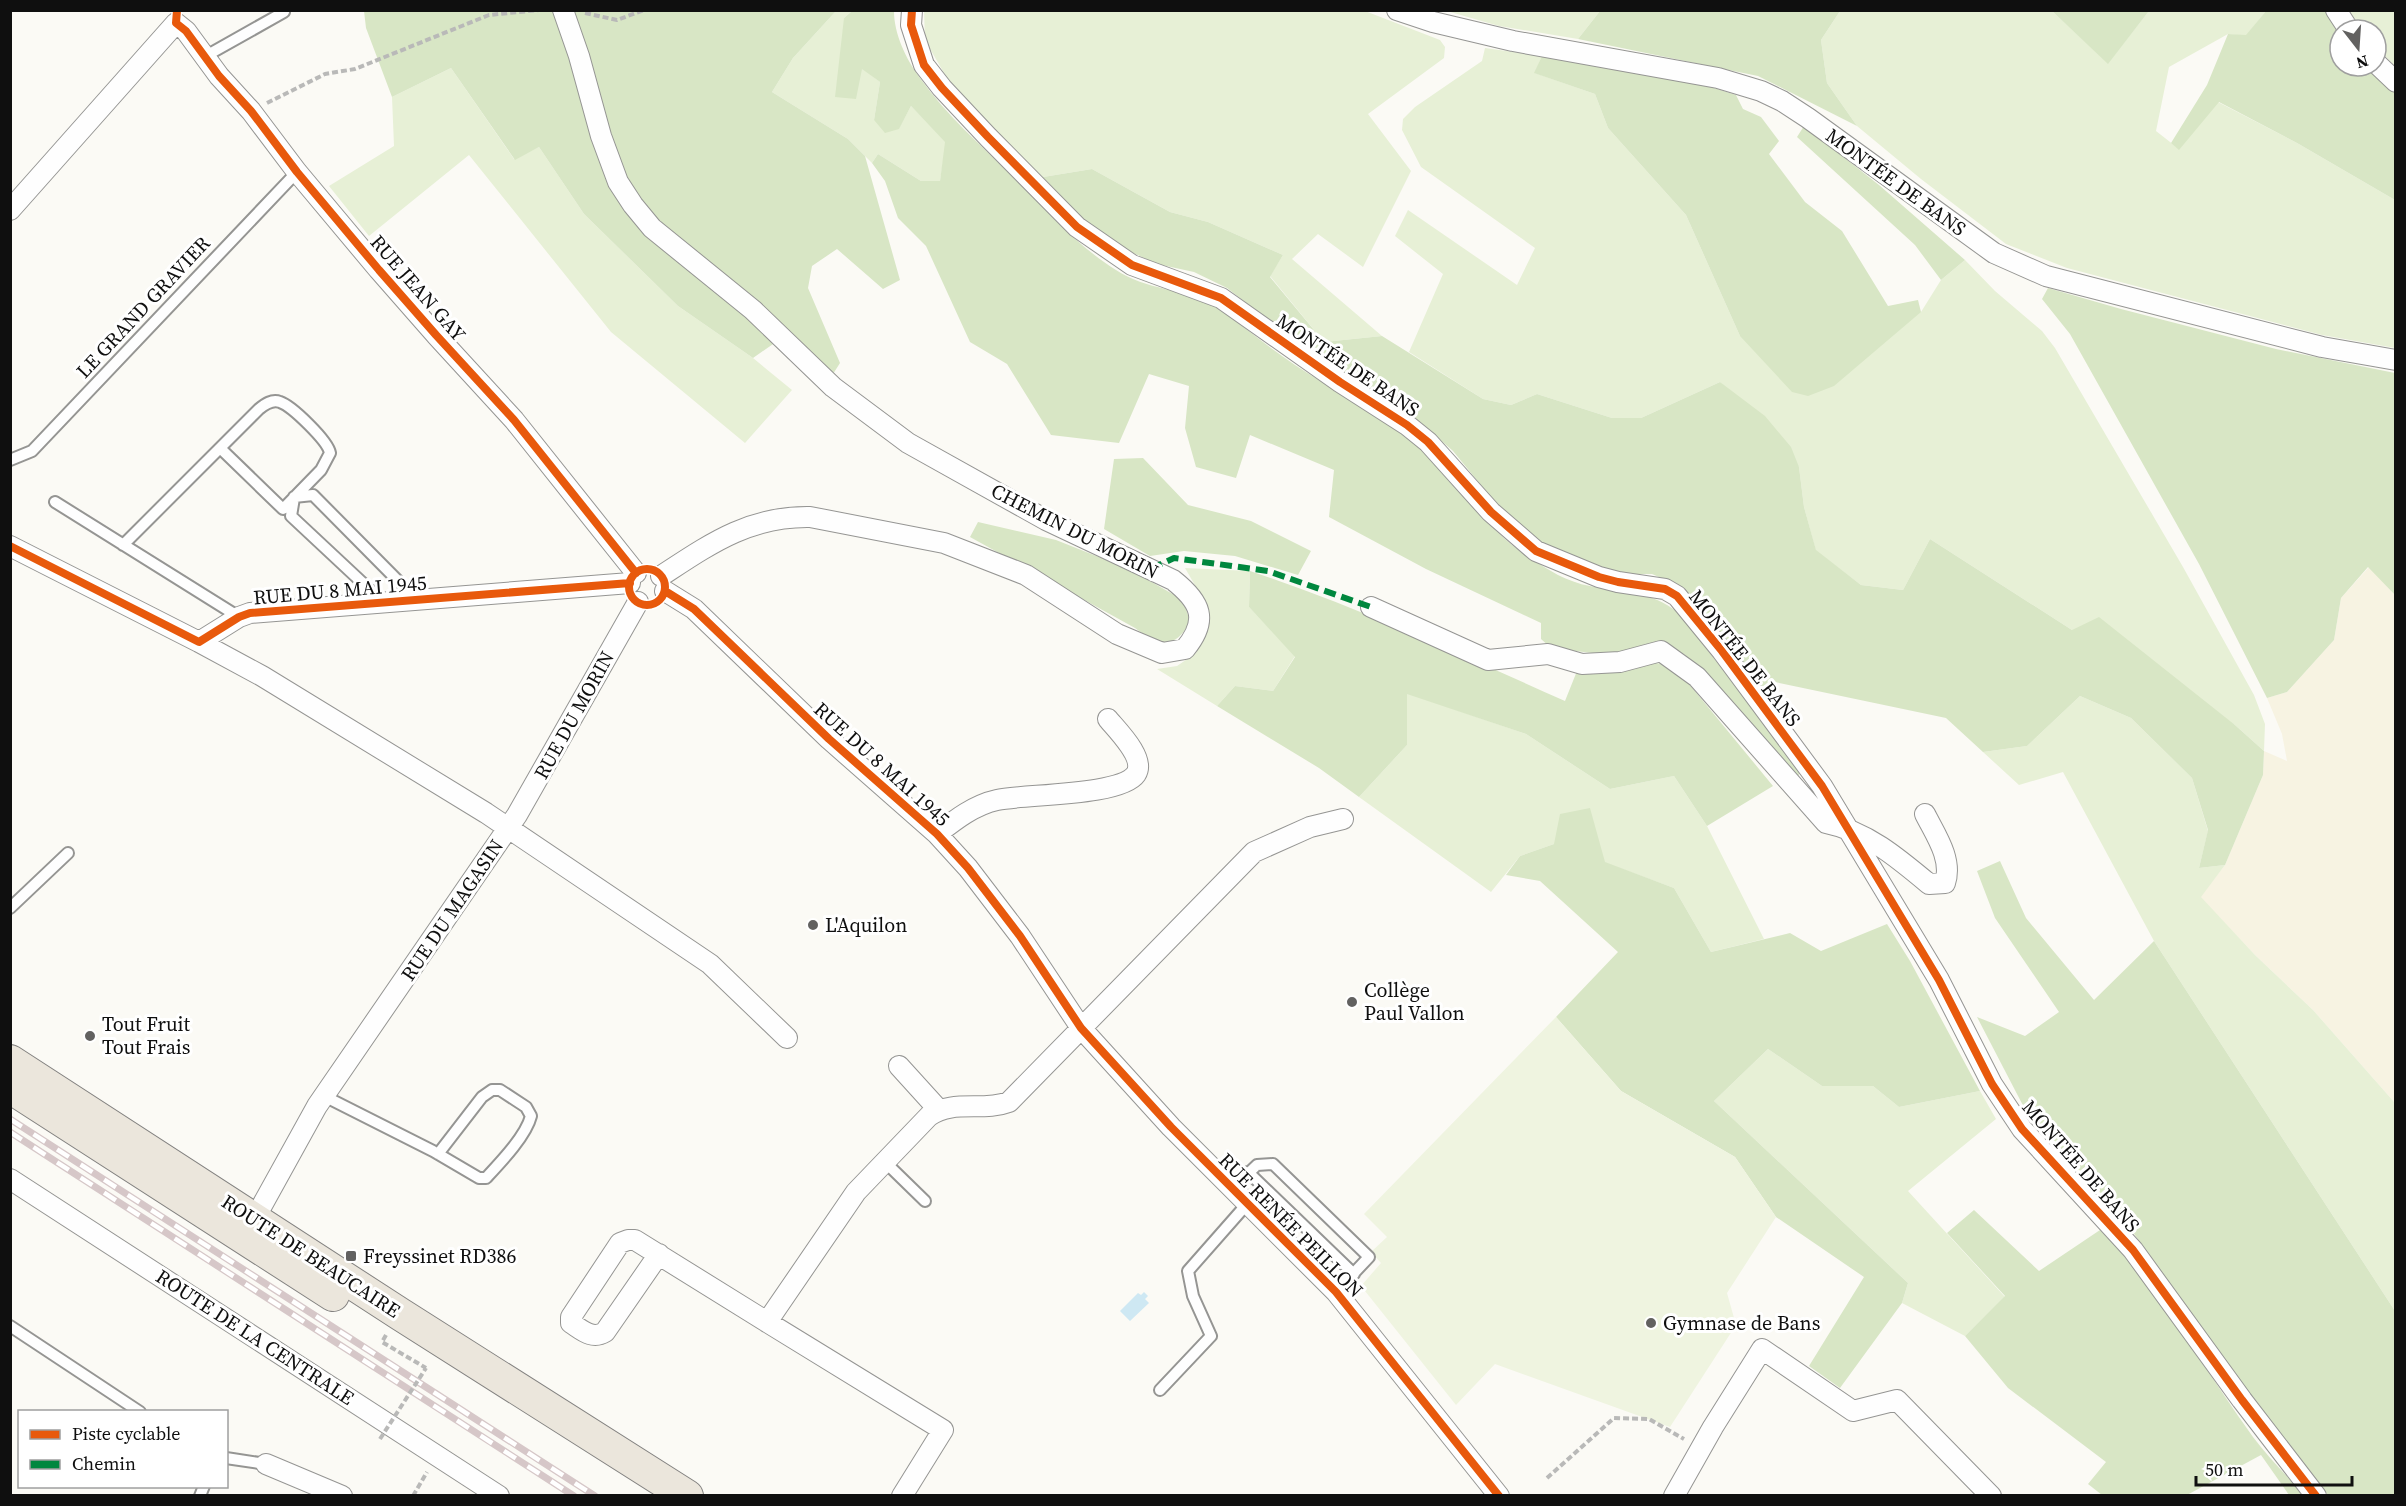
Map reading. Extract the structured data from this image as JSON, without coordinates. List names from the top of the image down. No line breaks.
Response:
{"streets":{"main road":["ROUTE DE BEAUCAIRE"],"street":["MONTÉE DE BANS","RUE JEAN GAY","CHEMIN DU MORIN","RUE DU 8 MAI 1945","RUE DU MORIN","RUE DU MAGASIN","RUE RENÉE PEILLON","ROUTE DE LA CENTRALE"],"lane":["LE GRAND GRAVIER"]},"crossings":[["RUE JEAN GAY","LE GRAND GRAVIER"],["RUE JEAN GAY","CHEMIN DU MORIN"],["RUE JEAN GAY","RUE DU 8 MAI 1945"],["RUE JEAN GAY","RUE DU MORIN"],["CHEMIN DU MORIN","RUE DU 8 MAI 1945"],["CHEMIN DU MORIN","RUE DU MORIN"],["RUE DU 8 MAI 1945","RUE DU MORIN"],["RUE DU 8 MAI 1945","RUE DU MAGASIN"],["RUE DU 8 MAI 1945","RUE RENÉE PEILLON"],["RUE DU MORIN","RUE DU MAGASIN"],["RUE DU MAGASIN","ROUTE DE BEAUCAIRE"]],"places":{"other":["L'Aquilon","Collège Paul Vallon","Tout Fruit Tout Frais","Gymnase de Bans"],"transit":["Freyssinet RD386"]},"legend":["Piste cyclable","Chemin"],"scale_bar":"50 m","north":"bottom"}
